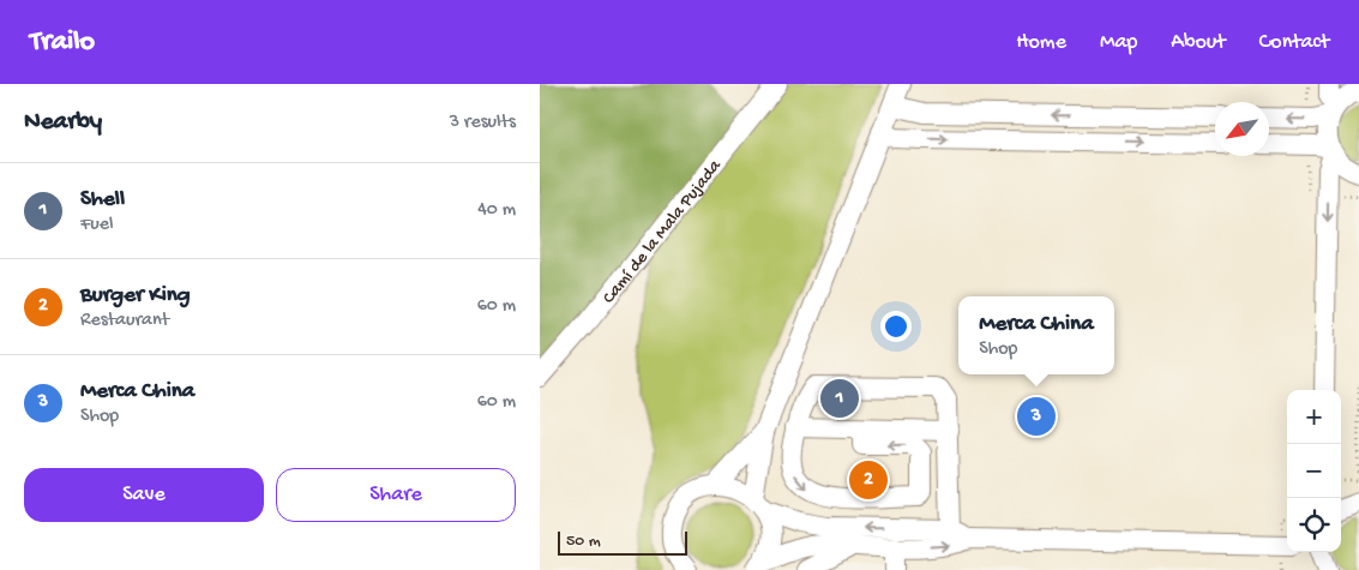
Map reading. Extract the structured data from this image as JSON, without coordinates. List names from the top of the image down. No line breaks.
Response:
{"streets":{"street":["Camí de la Mala Pujada"]},"scale_bar":"50 m","north":"bottom left","page":{"header":"Trailo","nav":["Home","Map","About","Contact"],"heading":["Nearby","3 results"],"list":[{"mark":"1","name":"Shell","note":"Fuel","value":"40 m"},{"mark":"2","name":"Burger King","note":"Restaurant","value":"60 m"},{"mark":"3","name":"Merca China","note":"Shop","value":"60 m"}],"popup":["Merca China","Shop"],"pins":["1","3","2"],"map_buttons":["+","−"],"buttons":["Save","Share"],"scale":"50 m"}}
